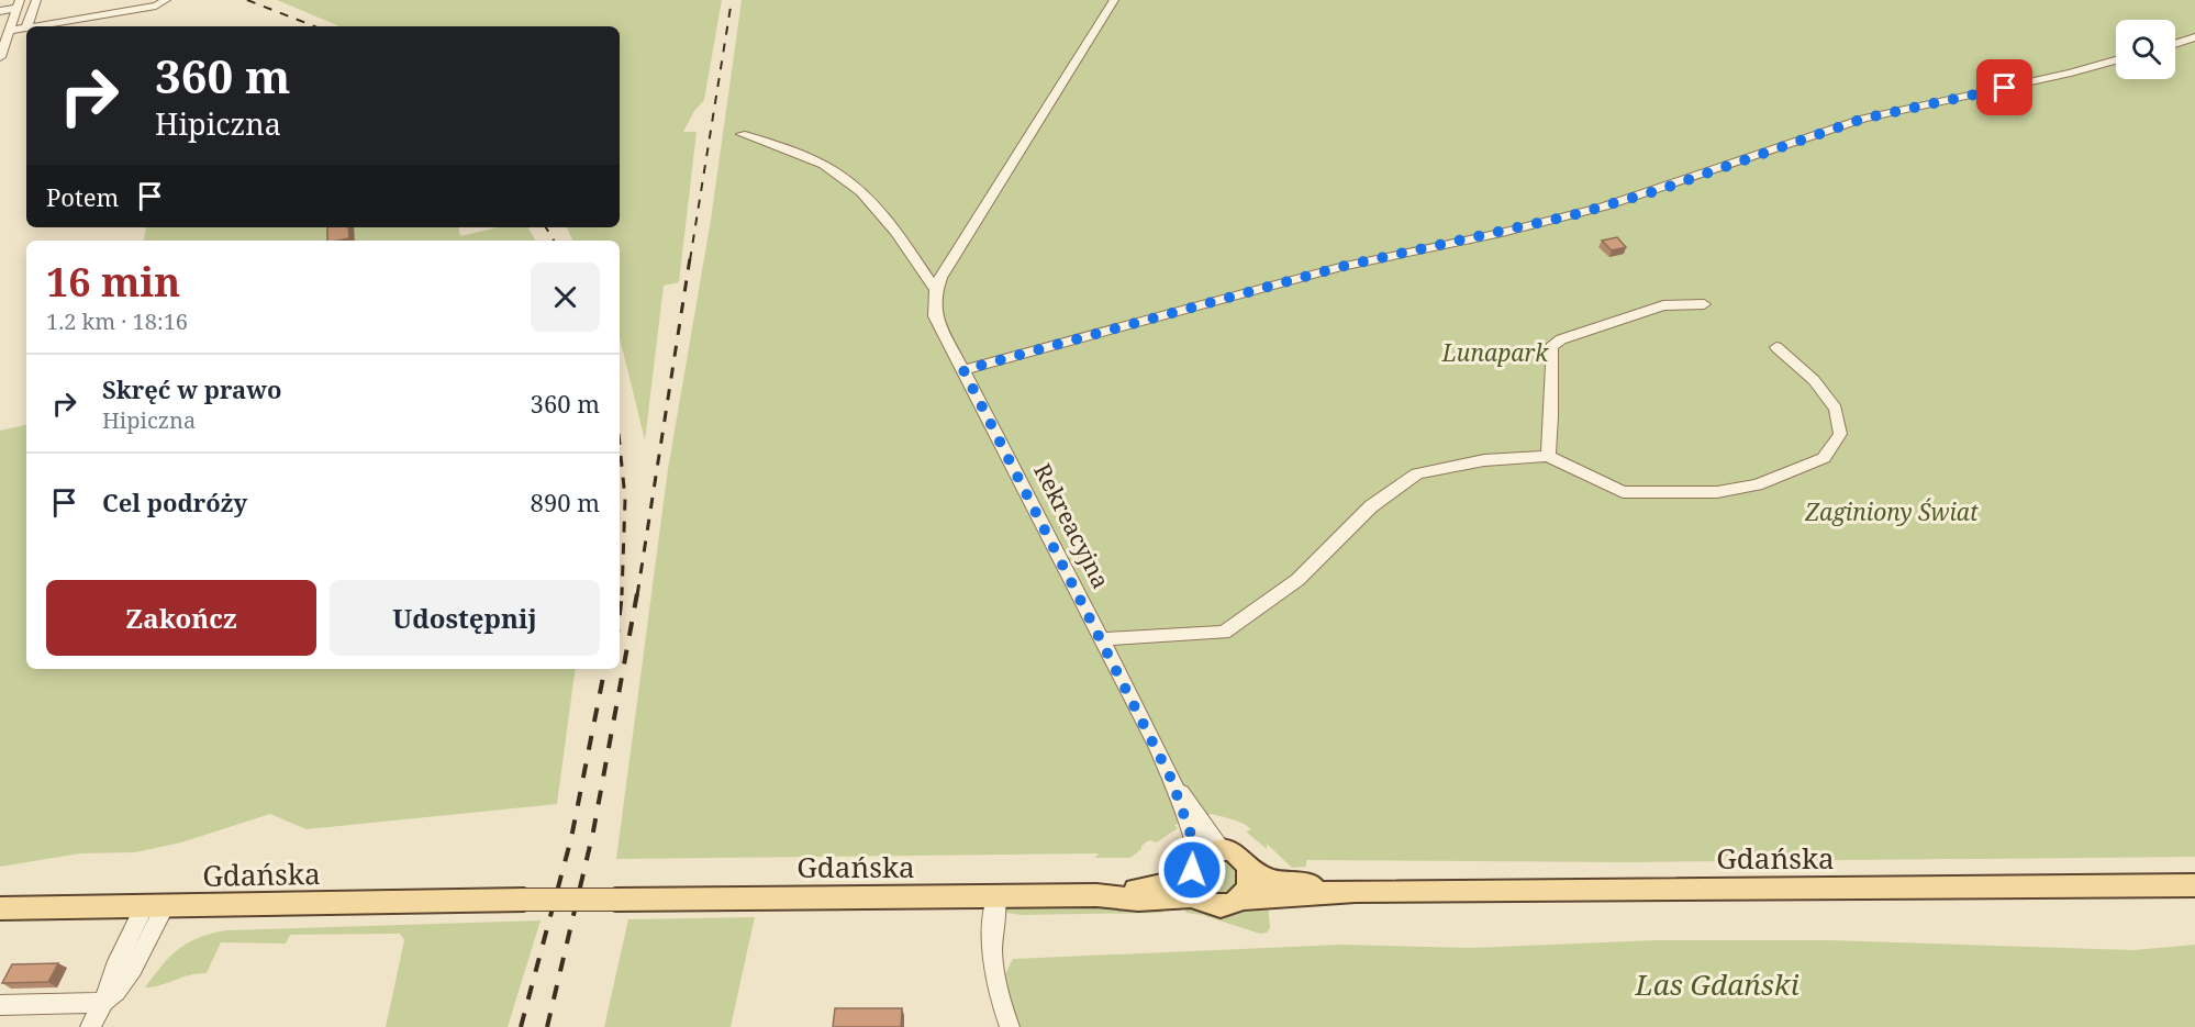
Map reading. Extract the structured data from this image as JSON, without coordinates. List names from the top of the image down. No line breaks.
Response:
{"streets":{"main road":["Gdańska"],"street":["Rekreacyjna"]},"crossings":[["Rekreacyjna","Gdańska"]],"parks":["Lunapark","Zaginiony Świat","Las Gdański"],"page":{"turn":["360 m","Hipiczna"],"then":"Potem","heading":["16 min","1.2 km · 18:16"],"list":[{"name":"Skręć w prawo","note":"Hipiczna","value":"360 m"},{"name":"Cel podróży","value":"890 m"}],"buttons":["Zakończ","Udostępnij"]}}
